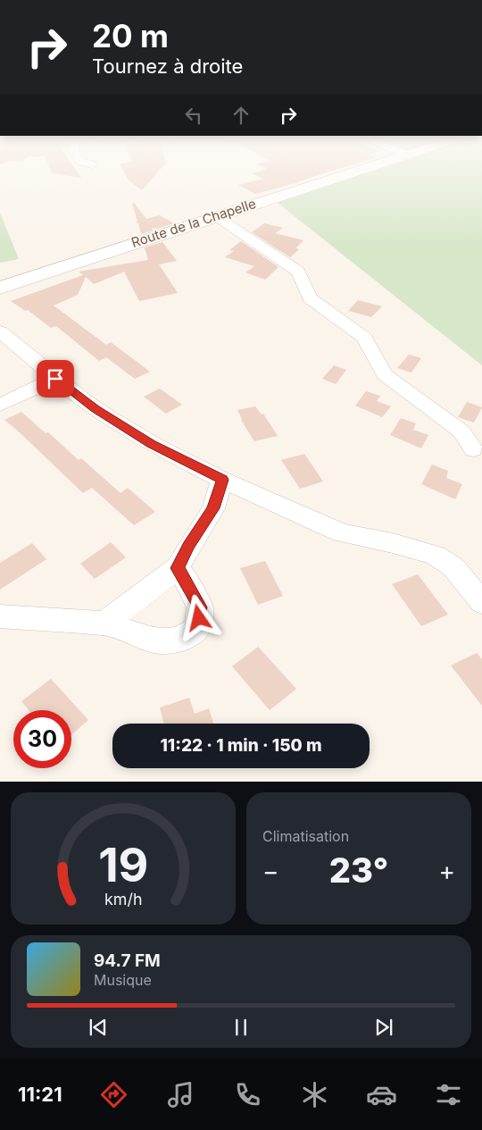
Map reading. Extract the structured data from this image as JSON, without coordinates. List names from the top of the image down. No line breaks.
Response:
{"streets":{"main road":["Route de la Chapelle"]},"page":{"turn":["20 m","Tournez à droite"],"limit":"30","trip":"11:22 · 1 min · 150 m","tile":"Climatisation","heat":["−","23°","+"],"song":["94.7 FM","Musique"],"tabs":"11:21","gauge":["19","km/h"]}}
